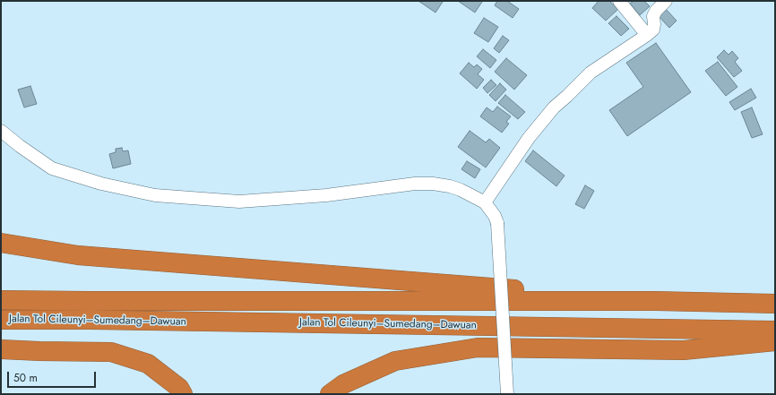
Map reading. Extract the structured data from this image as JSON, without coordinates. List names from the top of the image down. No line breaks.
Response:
{"streets":{"highway":["Jalan Tol Cileunyi–Sumedang–Dawuan"]},"scale_bar":"50 m"}
